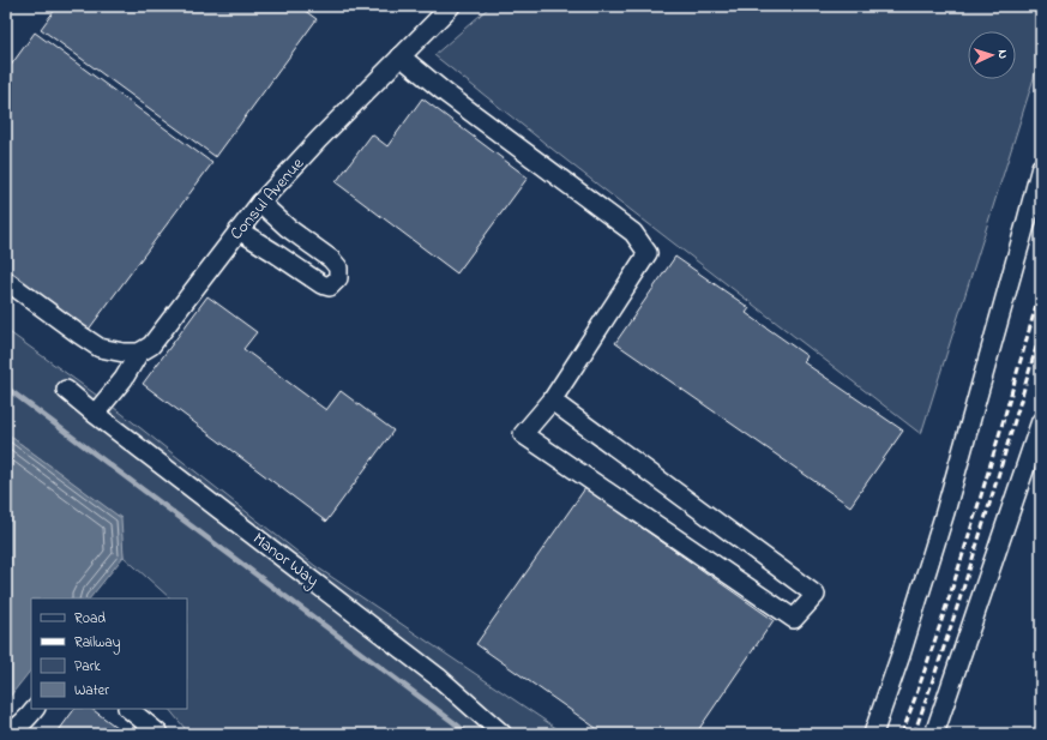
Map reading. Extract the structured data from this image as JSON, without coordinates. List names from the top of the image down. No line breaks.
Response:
{"streets":{"lane":["Consul Avenue","Manor Way"]},"crossings":[["Consul Avenue","Manor Way"]],"legend":["Road","Railway","Park","Water"],"north":"right"}
